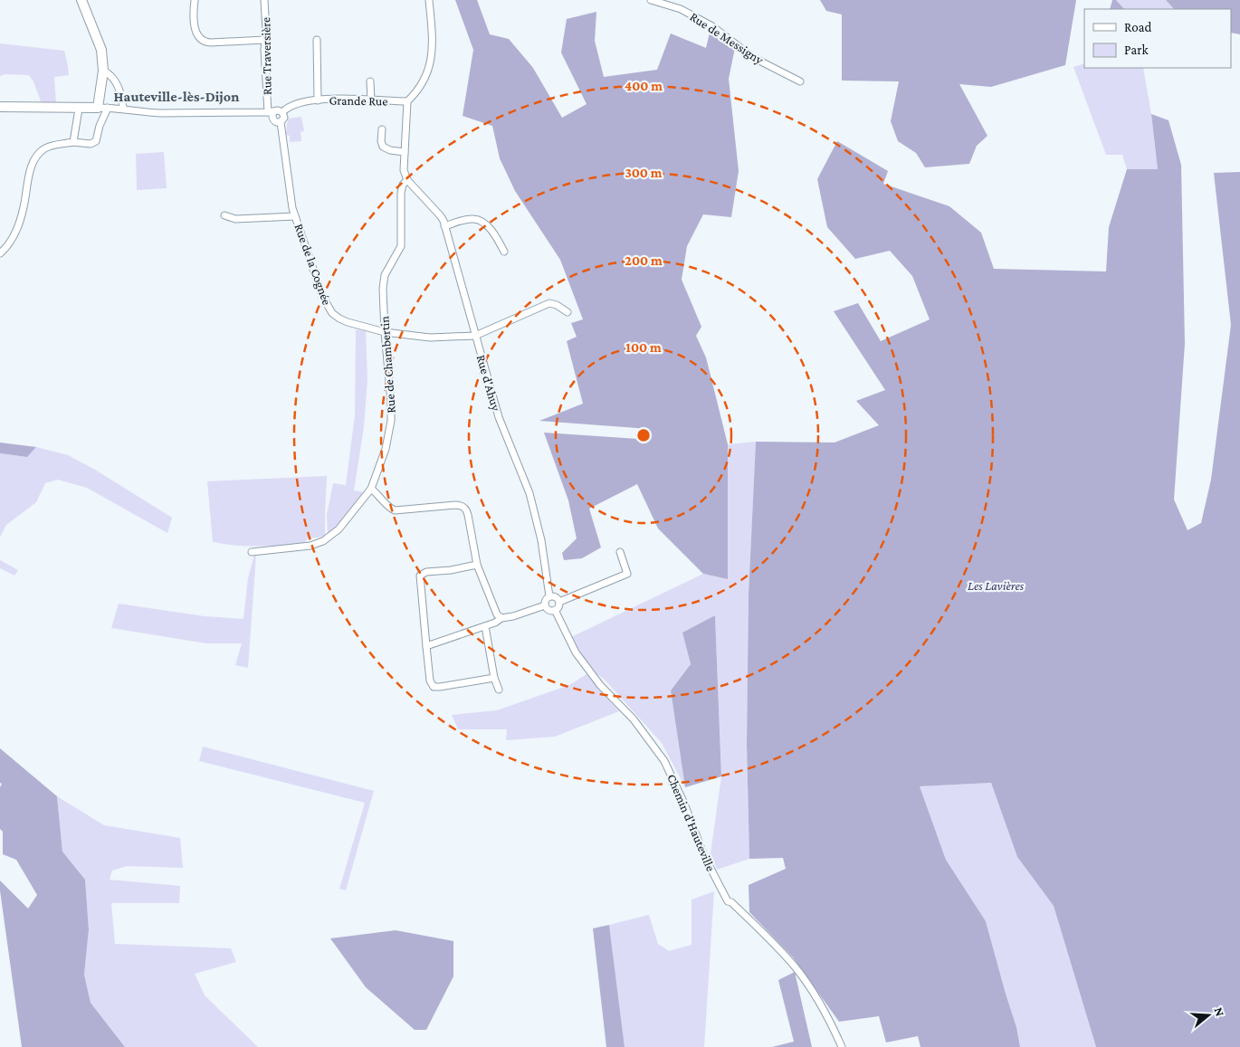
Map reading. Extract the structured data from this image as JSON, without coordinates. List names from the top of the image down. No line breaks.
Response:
{"streets":{"street":["Rue de Messigny","Rue Traversière","Grande Rue","Rue de la Cognée","Rue de Chambertin","Rue d'Ahuy","Chemin d'Hauteville"]},"crossings":[["Rue Traversière","Grande Rue"],["Rue Traversière","Rue de la Cognée"],["Grande Rue","Rue de la Cognée"],["Grande Rue","Rue de Chambertin"],["Rue de la Cognée","Rue de Chambertin"],["Rue de la Cognée","Rue d'Ahuy"],["Rue de Chambertin","Rue d'Ahuy"],["Rue d'Ahuy","Chemin d'Hauteville"]],"districts":["Hauteville-lès-Dijon"],"parks":["Les Lavières"],"legend":["Road","Park"],"north":"right","rings":["400 m","300 m","200 m","100 m"]}
